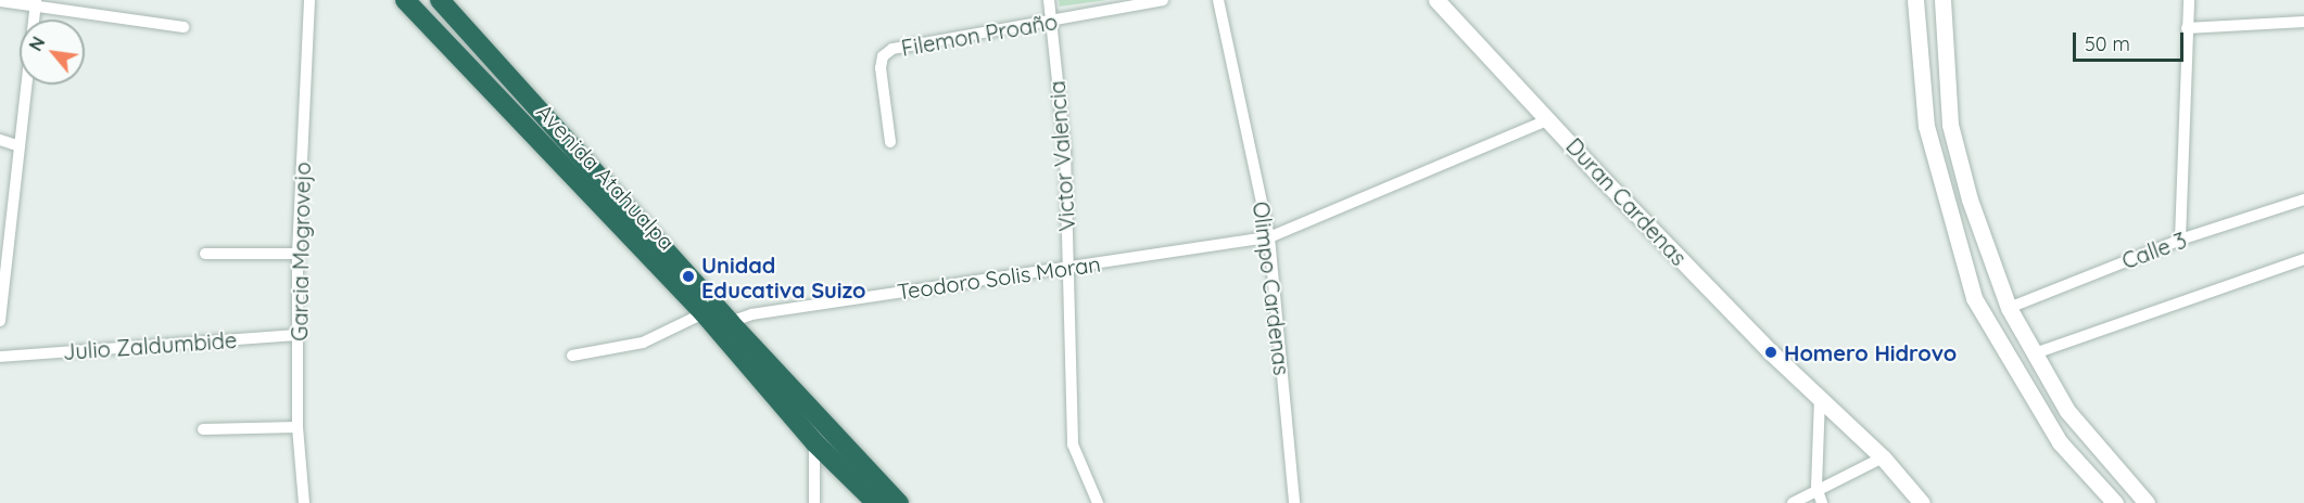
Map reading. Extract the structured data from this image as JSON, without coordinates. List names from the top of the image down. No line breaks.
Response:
{"streets":{"highway":["Avenida Atahualpa"],"main road":["Duran Cardenas"],"street":["Filemon Proaño","Victor Valencia","Calle 3","Garcia Mogrovejo","Teodoro Solis Moran","Olimpo Cardenas","Julio Zaldumbide"]},"crossings":[["Filemon Proaño","Victor Valencia"],["Victor Valencia","Teodoro Solis Moran"],["Avenida Atahualpa","Teodoro Solis Moran"],["Duran Cardenas","Teodoro Solis Moran"],["Garcia Mogrovejo","Julio Zaldumbide"],["Teodoro Solis Moran","Olimpo Cardenas"]],"places":["Unidad Educativa Suizo","Homero Hidrovo"],"scale_bar":"50 m","north":"top left"}
